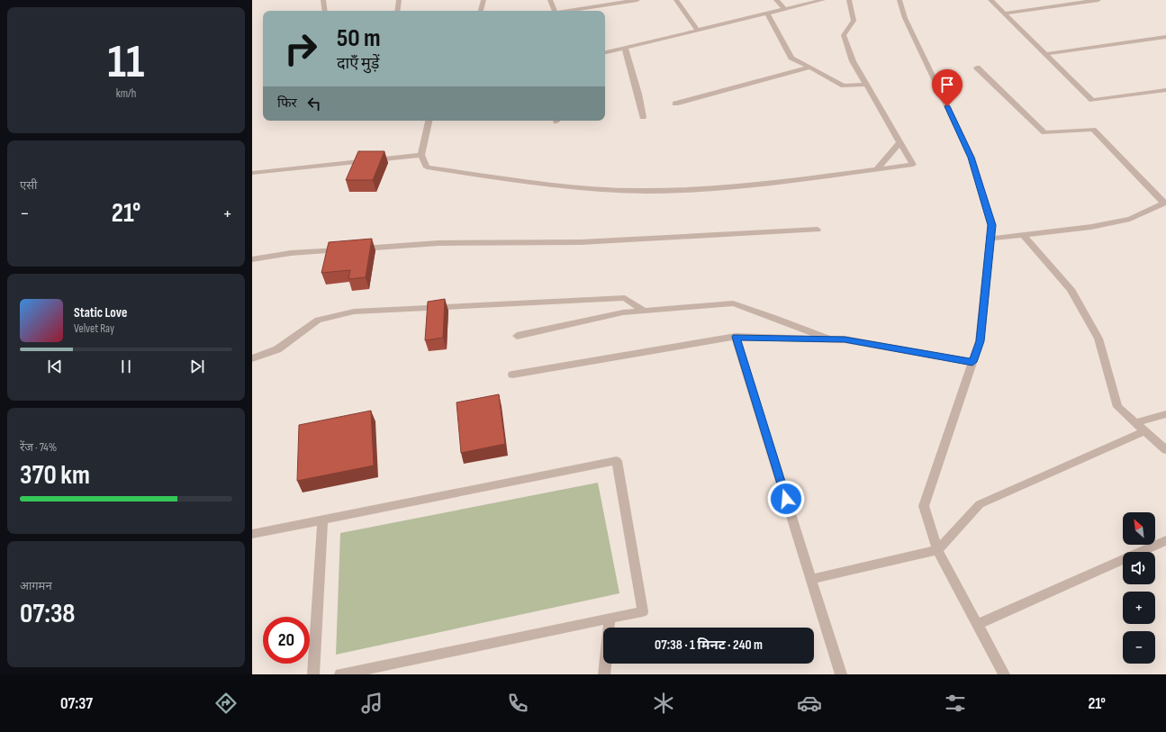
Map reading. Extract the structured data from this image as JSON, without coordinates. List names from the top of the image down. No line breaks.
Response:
{"north":"top left","page":{"tile":[["11","km/h"],"एसी",["रेंज · 74%","370 km"],["आगमन","07:38"]],"turn":["50 m","दाएँ मुड़ें"],"then":"फिर","heat":["−","21°","+"],"song":["Static Love","Velvet Ray"],"map_buttons":["+","−"],"limit":"20","trip":"07:38 · 1 मिनट · 240 m","tabs":["07:37","21°"]}}
